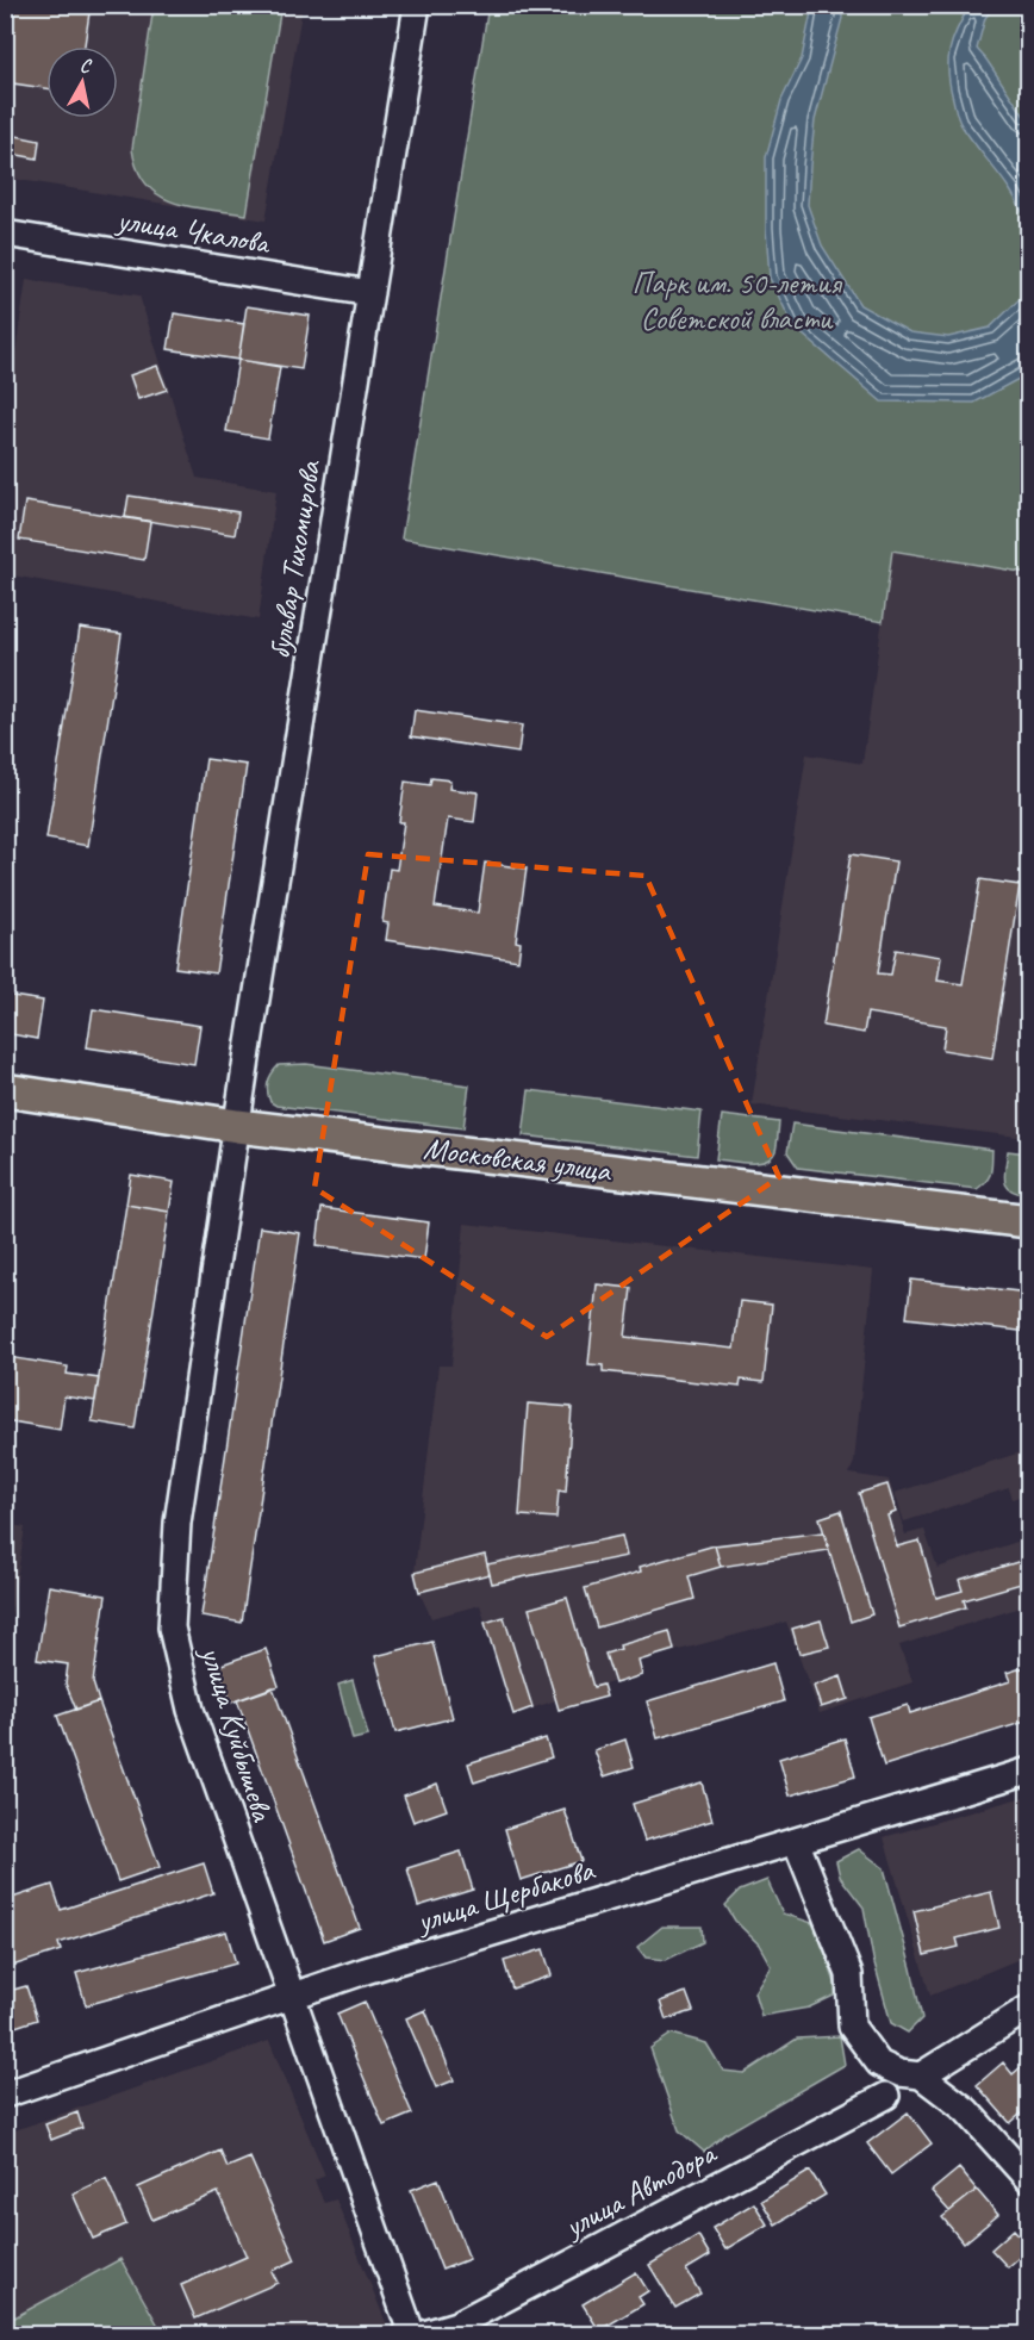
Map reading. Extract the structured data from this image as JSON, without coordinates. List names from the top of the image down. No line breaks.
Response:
{"streets":{"main road":["Московская улица"],"street":["улица Чкалова","бульвар Тихомирова","улица Куйбышева","улица Щербакова","улица Автодора"]},"crossings":[["улица Чкалова","бульвар Тихомирова"],["бульвар Тихомирова","Московская улица"],["бульвар Тихомирова","улица Куйбышева"],["Московская улица","улица Куйбышева"],["улица Куйбышева","улица Щербакова"]],"parks":["Парк им. 50-летия Советской власти"],"north":"top"}
